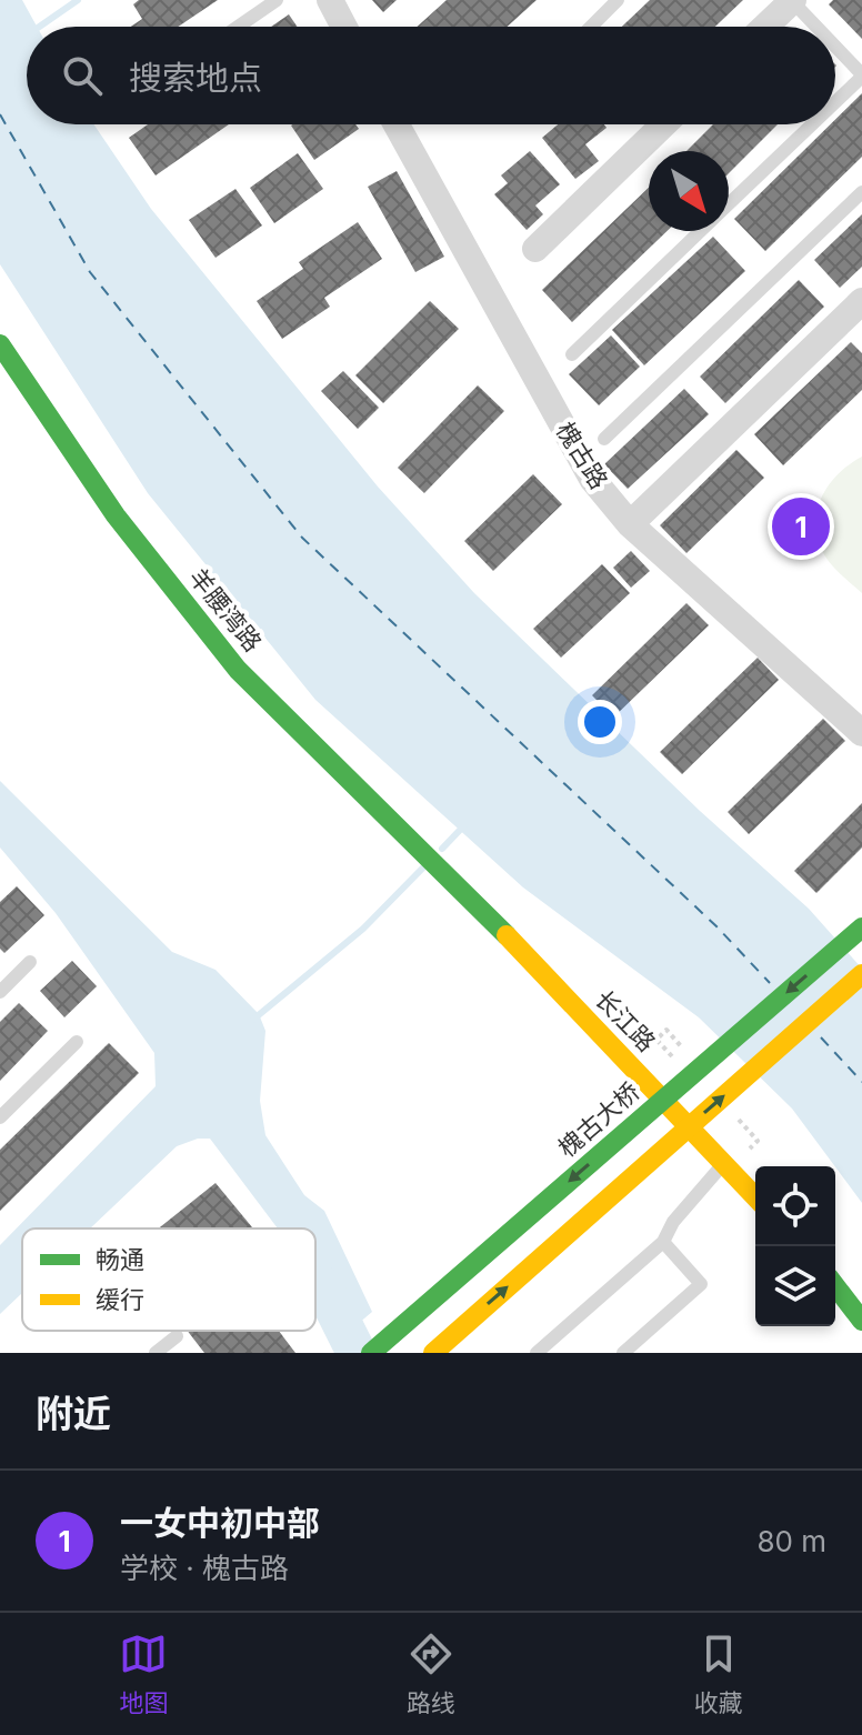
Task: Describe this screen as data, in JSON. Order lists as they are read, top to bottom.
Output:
{
  "streets": {
    "main road": ["羊腰湾路", "长江路", "槐古大桥"],
    "street": ["槐古路"]
  },
  "crossings": [
    ["羊腰湾路", "长江路"]
  ],
  "legend": ["畅通", "缓行"],
  "north": "bottom right",
  "page": {
    "search": "搜索地点",
    "pins": "1",
    "heading": "附近",
    "list": [
      {
        "mark": "1",
        "name": "一女中初中部",
        "note": "学校 · 槐古路",
        "value": "80 m"
      }
    ],
    "nav": ["地图", "路线", "收藏"]
  }
}
